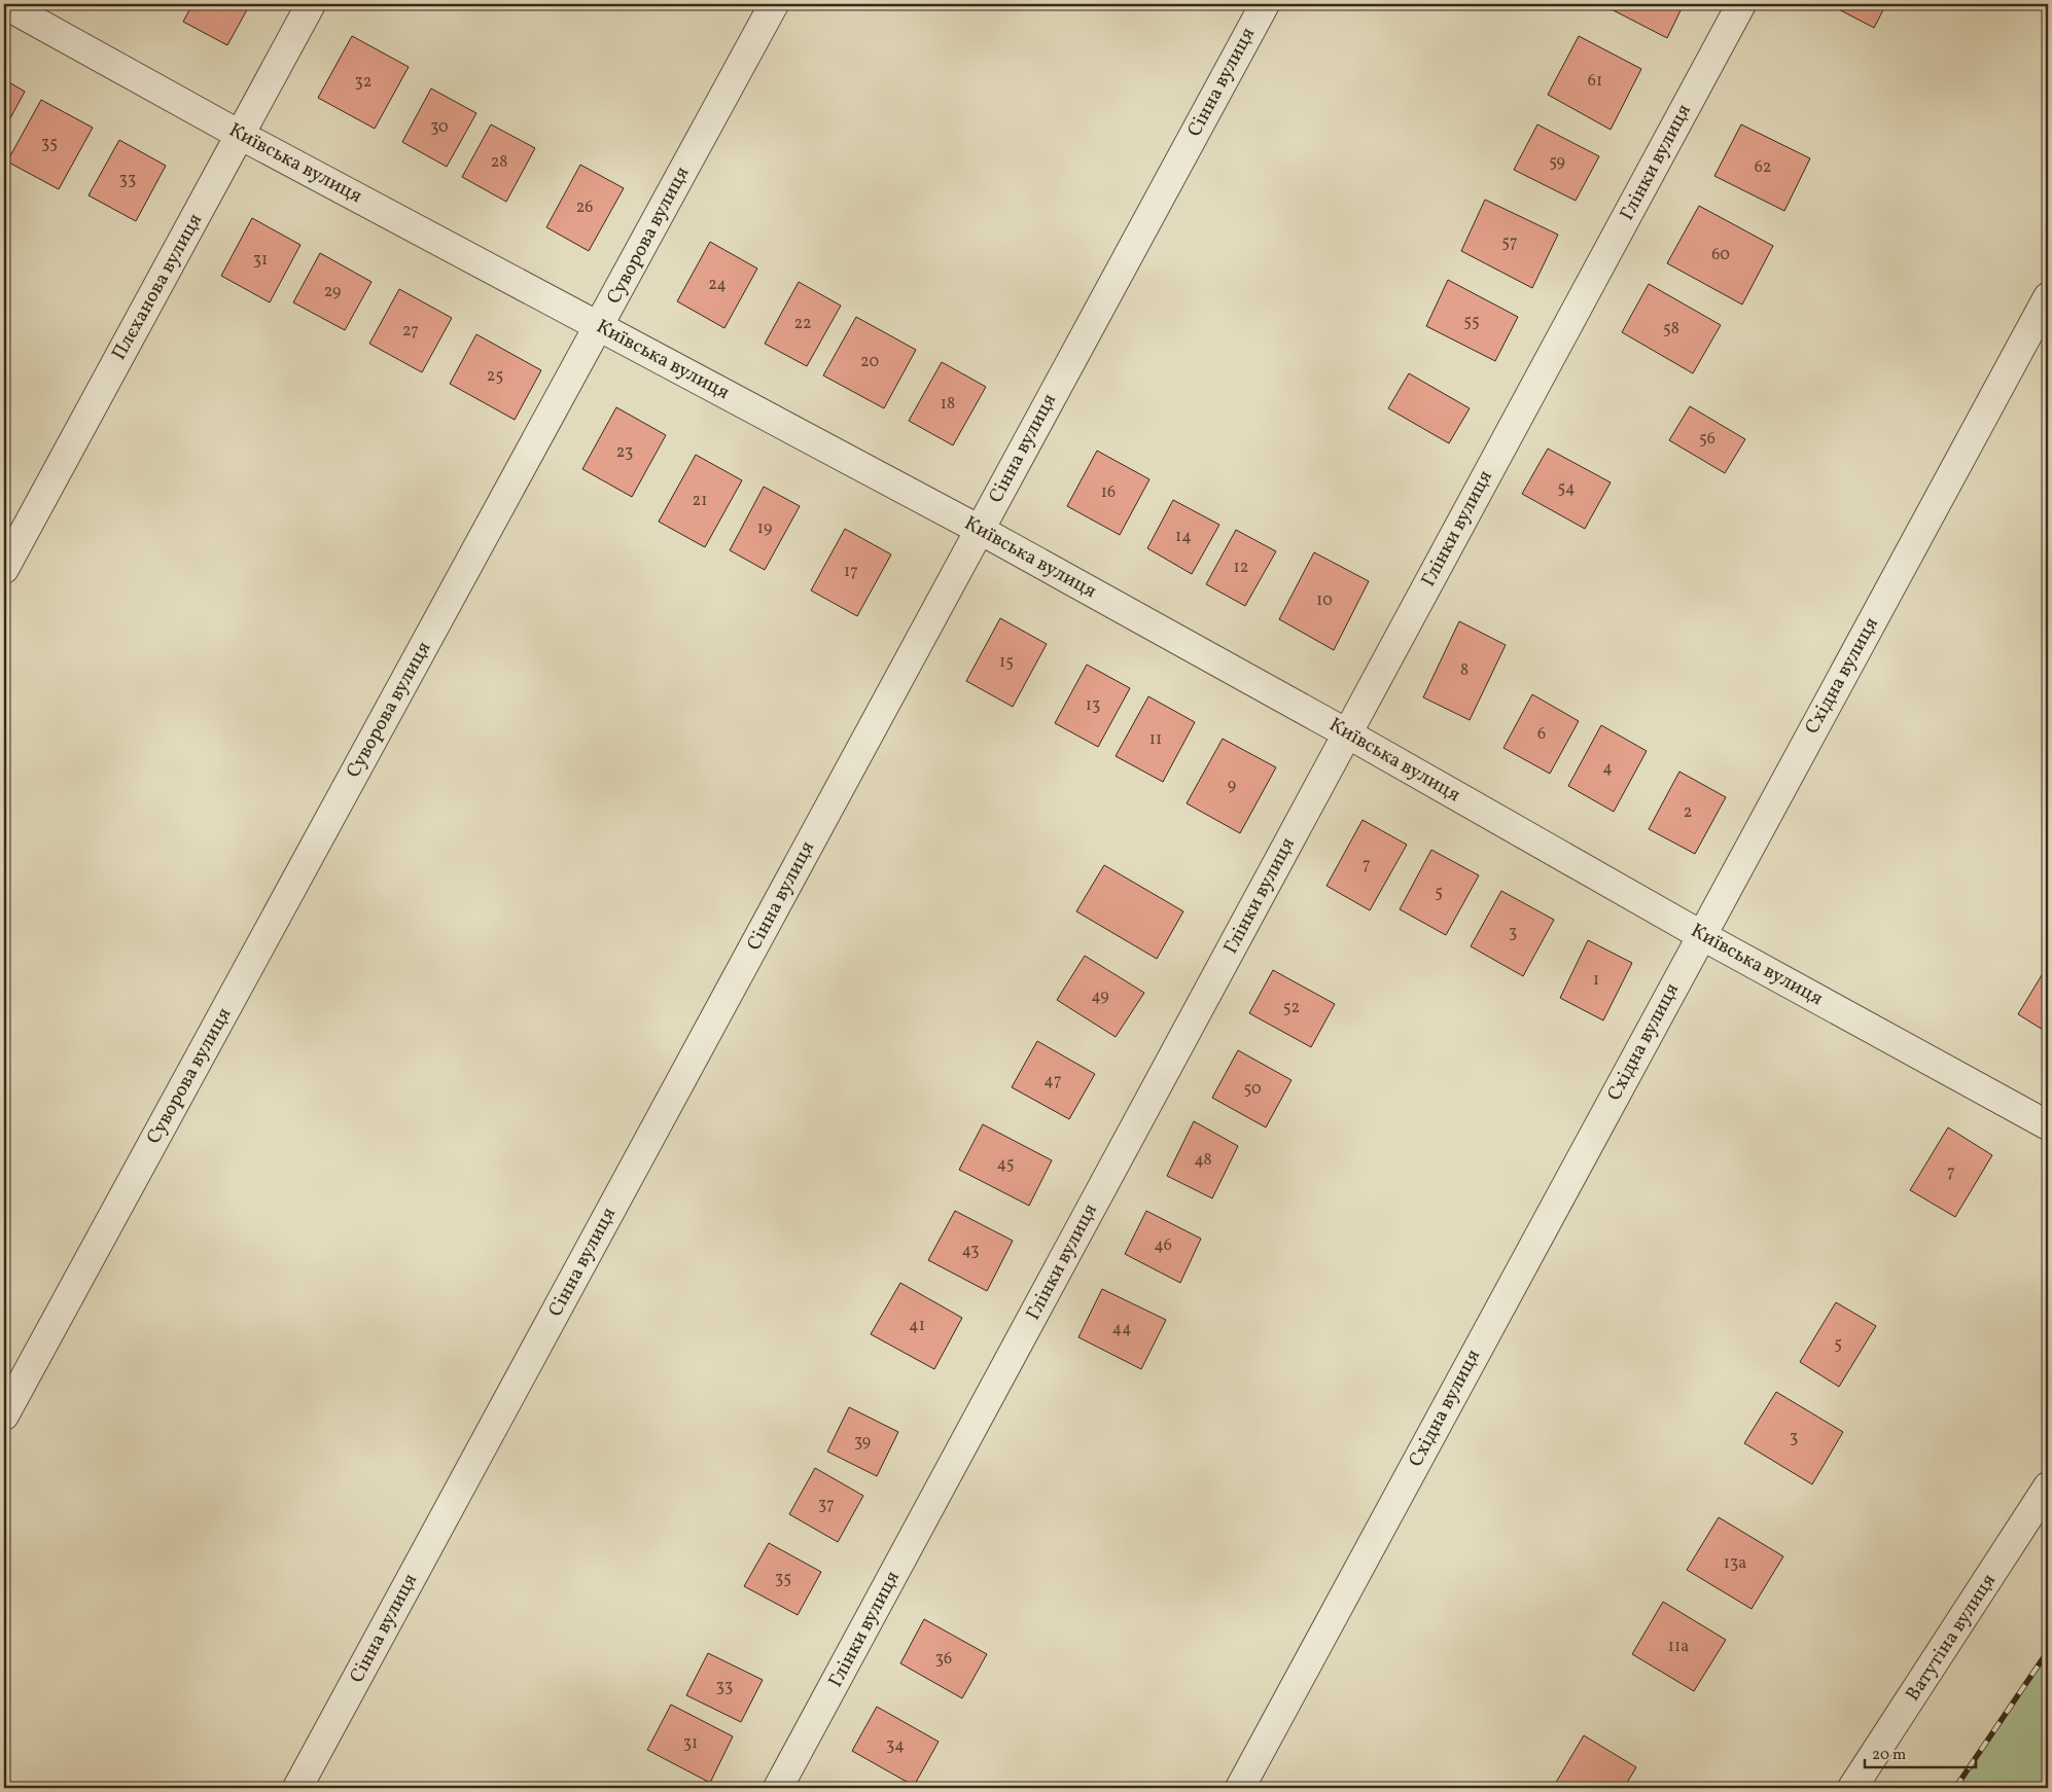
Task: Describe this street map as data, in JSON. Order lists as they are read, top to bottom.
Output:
{
  "streets": {
    "street": [
      "Сінна вулиця",
      "Глінки вулиця",
      "Київська вулиця",
      "Суворова вулиця",
      "Плєханова вулиця",
      "Східна вулиця",
      "Ватутіна вулиця"
    ]
  },
  "crossings": [
    ["Сінна вулиця", "Київська вулиця"],
    ["Глінки вулиця", "Київська вулиця"],
    ["Київська вулиця", "Суворова вулиця"],
    ["Київська вулиця", "Плєханова вулиця"],
    ["Київська вулиця", "Східна вулиця"]
  ],
  "house_numbers": [
    "61",
    "32",
    "30",
    "35",
    "28",
    "59",
    "62",
    "33",
    "26",
    "57",
    "60",
    "31",
    "24",
    "29",
    "55",
    "22",
    "58",
    "27",
    "20",
    "25",
    "18",
    "56",
    "23",
    "54",
    "16",
    "21",
    "19",
    "14",
    "12",
    "17",
    "10",
    "15",
    "8",
    "13",
    "6",
    "11",
    "4",
    "9",
    "2",
    "7",
    "5",
    "3",
    "1",
    "49",
    "52",
    "47",
    "50",
    "48",
    "45",
    "7",
    "46",
    "43",
    "41",
    "44",
    "5",
    "3",
    "39",
    "37",
    "13а",
    "35",
    "11а",
    "36",
    "33",
    "31",
    "34"
  ],
  "scale_bar": "20 m"
}
